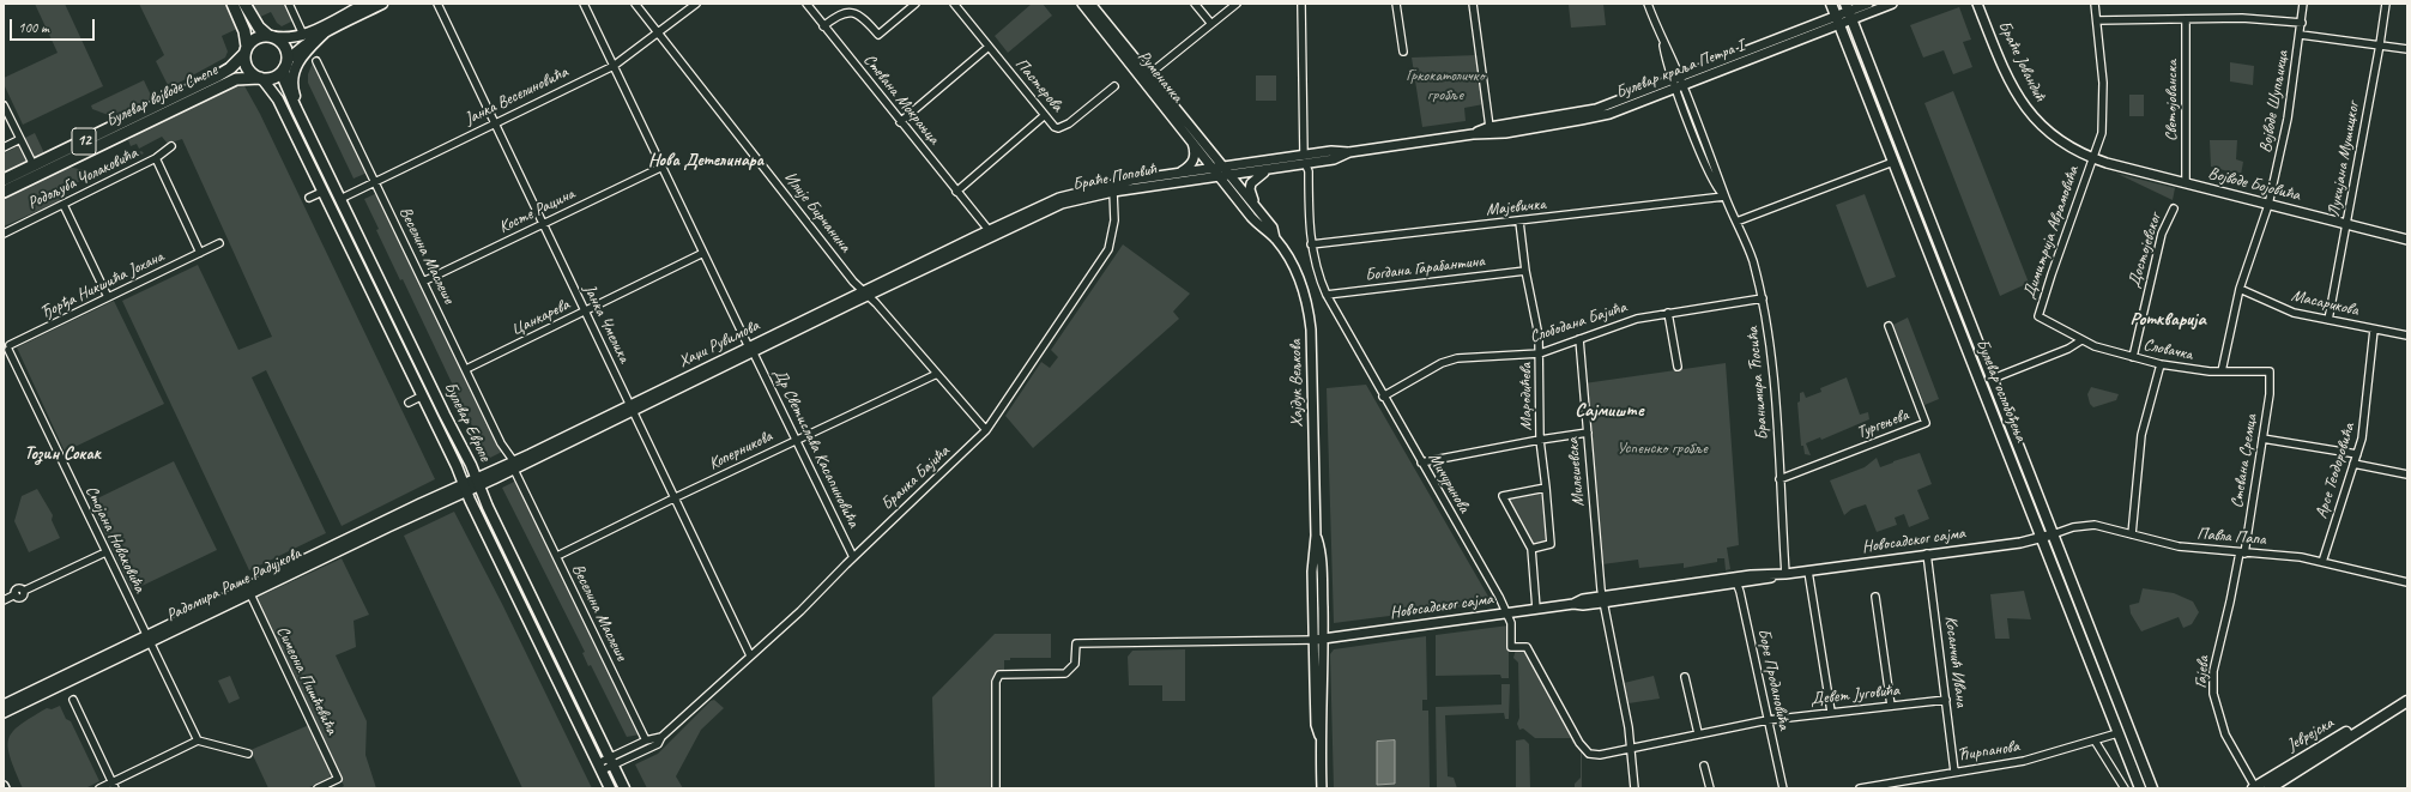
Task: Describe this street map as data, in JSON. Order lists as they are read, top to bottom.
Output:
{
  "streets": {
    "main road": [
      "Булевар војводе Степе",
      "12",
      "Булевар ослобођења",
      "Булевар Европе",
      "Јеврејска"
    ],
    "street": [
      "Браће Јовандић",
      "Булевар краља Петра I",
      "Руменачка",
      "Пастерова",
      "Јанка Веселиновића",
      "Стевана Мокрањца",
      "Светојованска",
      "Војводе Шупљикца",
      "Лукијана Мушицког",
      "Браће Поповић",
      "Родољуба Чолаковића",
      "Војводе Бојовића",
      "Мајевичка",
      "Косте Рацина",
      "Илије Бирчанина",
      "Димитрија Аврамовића",
      "Достојевског",
      "Веселина Маслеше",
      "Богдана Гарабантина",
      "Ђорђа Никшића Јохана",
      "Масарикова",
      "Цанкарева",
      "Слободана Бајића",
      "Јанка Чмелика",
      "Хаџи Рувимова",
      "Словачка",
      "Хајдук Вељкова",
      "Бранимира Ћосића",
      "Мародићева",
      "Тургењева",
      "Др Светислава Касапиновића",
      "Коперникова",
      "Стевана Сремца",
      "Арсе Теодоровића",
      "Милешевска",
      "Бранка Бајића",
      "Мичуринова",
      "Павла Папа",
      "Стојана Новаковића",
      "Новосадског сајма",
      "Радомира Раше Радујкова",
      "Косанчић Ивана",
      "Гајева",
      "Боре Продановића",
      "Симеона Пишћевића",
      "Девет Југовића",
      "Ћирпанова"
    ]
  },
  "crossings": [
    ["Браће Јовандић", "Војводе Бојовића"],
    ["Браће Јовандић", "Димитрија Аврамовића"],
    ["Булевар краља Петра I", "Руменачка"],
    ["Булевар краља Петра I", "Браће Поповић"],
    ["Булевар краља Петра I", "Хајдук Вељкова"],
    ["Булевар краља Петра I", "Бранимира Ћосића"],
    ["Булевар краља Петра I", "Булевар ослобођења"],
    ["Булевар краља Петра I", "Мичуринова"],
    ["Руменачка", "Браће Поповић"],
    ["Руменачка", "Хајдук Вељкова"],
    ["Булевар војводе Степе", "12"],
    ["Булевар војводе Степе", "Булевар Европе"],
    ["Јанка Веселиновића", "Илије Бирчанина"],
    ["Јанка Веселиновића", "Веселина Маслеше"],
    ["Јанка Веселиновића", "Јанка Чмелика"],
    ["Јанка Веселиновића", "Булевар Европе"],
    ["Јанка Веселиновића", "Др Светислава Касапиновића"],
    ["Стевана Мокрањца", "Браће Поповић"],
    ["Стевана Мокрањца", "Хаџи Рувимова"],
    ["Светојованска", "Војводе Бојовића"],
    ["Војводе Шупљикца", "Војводе Бојовића"],
    ["Војводе Шупљикца", "Масарикова"],
    ["Војводе Шупљикца", "Словачка"],
    ["12", "Булевар Европе"],
    ["Лукијана Мушицког", "Војводе Бојовића"],
    ["Лукијана Мушицког", "Масарикова"],
    ["Браће Поповић", "Хаџи Рувимова"],
    ["Браће Поповић", "Хајдук Вељкова"],
    ["Браће Поповић", "Бранка Бајића"],
    ["Војводе Бојовића", "Димитрија Аврамовића"],
    ["Мајевичка", "Бранимира Ћосића"],
    ["Мајевичка", "Мародићева"],
    ["Мајевичка", "Мичуринова"],
    ["Косте Рацина", "Веселина Маслеше"],
    ["Косте Рацина", "Јанка Чмелика"],
    ["Косте Рацина", "Др Светислава Касапиновића"],
    ["Илије Бирчанина", "Хаџи Рувимова"],
    ["Илије Бирчанина", "Коперникова"],
    ["Илије Бирчанина", "Бранка Бајића"],
    ["Димитрија Аврамовића", "Словачка"],
    ["Достојевског", "Словачка"],
    ["Веселина Маслеше", "Цанкарева"],
    ["Веселина Маслеше", "Хаџи Рувимова"],
    ["Веселина Маслеше", "Коперникова"],
    ["Веселина Маслеше", "Бранка Бајића"],
    ["Богдана Гарабантина", "Мародићева"],
    ["Богдана Гарабантина", "Мичуринова"],
    ["Ђорђа Никшића Јохана", "Стојана Новаковића"],
    ["Масарикова", "Арсе Теодоровића"],
    ["Цанкарева", "Јанка Чмелика"],
    ["Цанкарева", "Др Светислава Касапиновића"],
    ["Слободана Бајића", "Бранимира Ћосића"],
    ["Слободана Бајића", "Мародићева"],
    ["Слободана Бајића", "Милешевска"],
    ["Слободана Бајића", "Мичуринова"],
    ["Јанка Чмелика", "Хаџи Рувимова"],
    ["Јанка Чмелика", "Коперникова"],
    ["Јанка Чмелика", "Бранка Бајића"],
    ["Хаџи Рувимова", "Булевар Европе"],
    ["Хаџи Рувимова", "Др Светислава Касапиновића"],
    ["Хаџи Рувимова", "Радомира Раше Радујкова"],
    ["Словачка", "Булевар ослобођења"],
    ["Словачка", "Стевана Сремца"],
    ["Хајдук Вељкова", "Новосадског сајма"],
    ["Бранимира Ћосића", "Тургењева"],
    ["Бранимира Ћосића", "Новосадског сајма"],
    ["Булевар ослобођења", "Павла Папа"],
    ["Булевар ослобођења", "Новосадског сајма"],
    ["Булевар ослобођења", "Ћирпанова"],
    ["Булевар Европе", "Бранка Бајића"],
    ["Булевар Европе", "Радомира Раше Радујкова"],
    ["Др Светислава Касапиновића", "Коперникова"],
    ["Др Светислава Касапиновића", "Бранка Бајића"],
    ["Стевана Сремца", "Павла Папа"],
    ["Стевана Сремца", "Гајева"],
    ["Арсе Теодоровића", "Павла Папа"],
    ["Милешевска", "Мичуринова"],
    ["Милешевска", "Новосадског сајма"],
    ["Мичуринова", "Новосадског сајма"],
    ["Мичуринова", "Девет Југовића"],
    ["Павла Папа", "Новосадског сајма"],
    ["Павла Папа", "Гајева"],
    ["Стојана Новаковића", "Радомира Раше Радујкова"],
    ["Новосадског сајма", "Косанчић Ивана"],
    ["Новосадског сајма", "Боре Продановића"],
    ["Радомира Раше Радујкова", "Симеона Пишћевића"],
    ["Косанчић Ивана", "Девет Југовића"],
    ["Косанчић Ивана", "Ћирпанова"],
    ["Гајева", "Јеврејска"],
    ["Боре Продановића", "Девет Југовића"]
  ],
  "districts": [
    "Нова Детелинара",
    "Роткварија",
    "Сајмиште",
    "Тозин Сокак"
  ],
  "parks": ["Гркокатоличко гробље", "Успенско гробље"],
  "scale_bar": "100 m"
}
